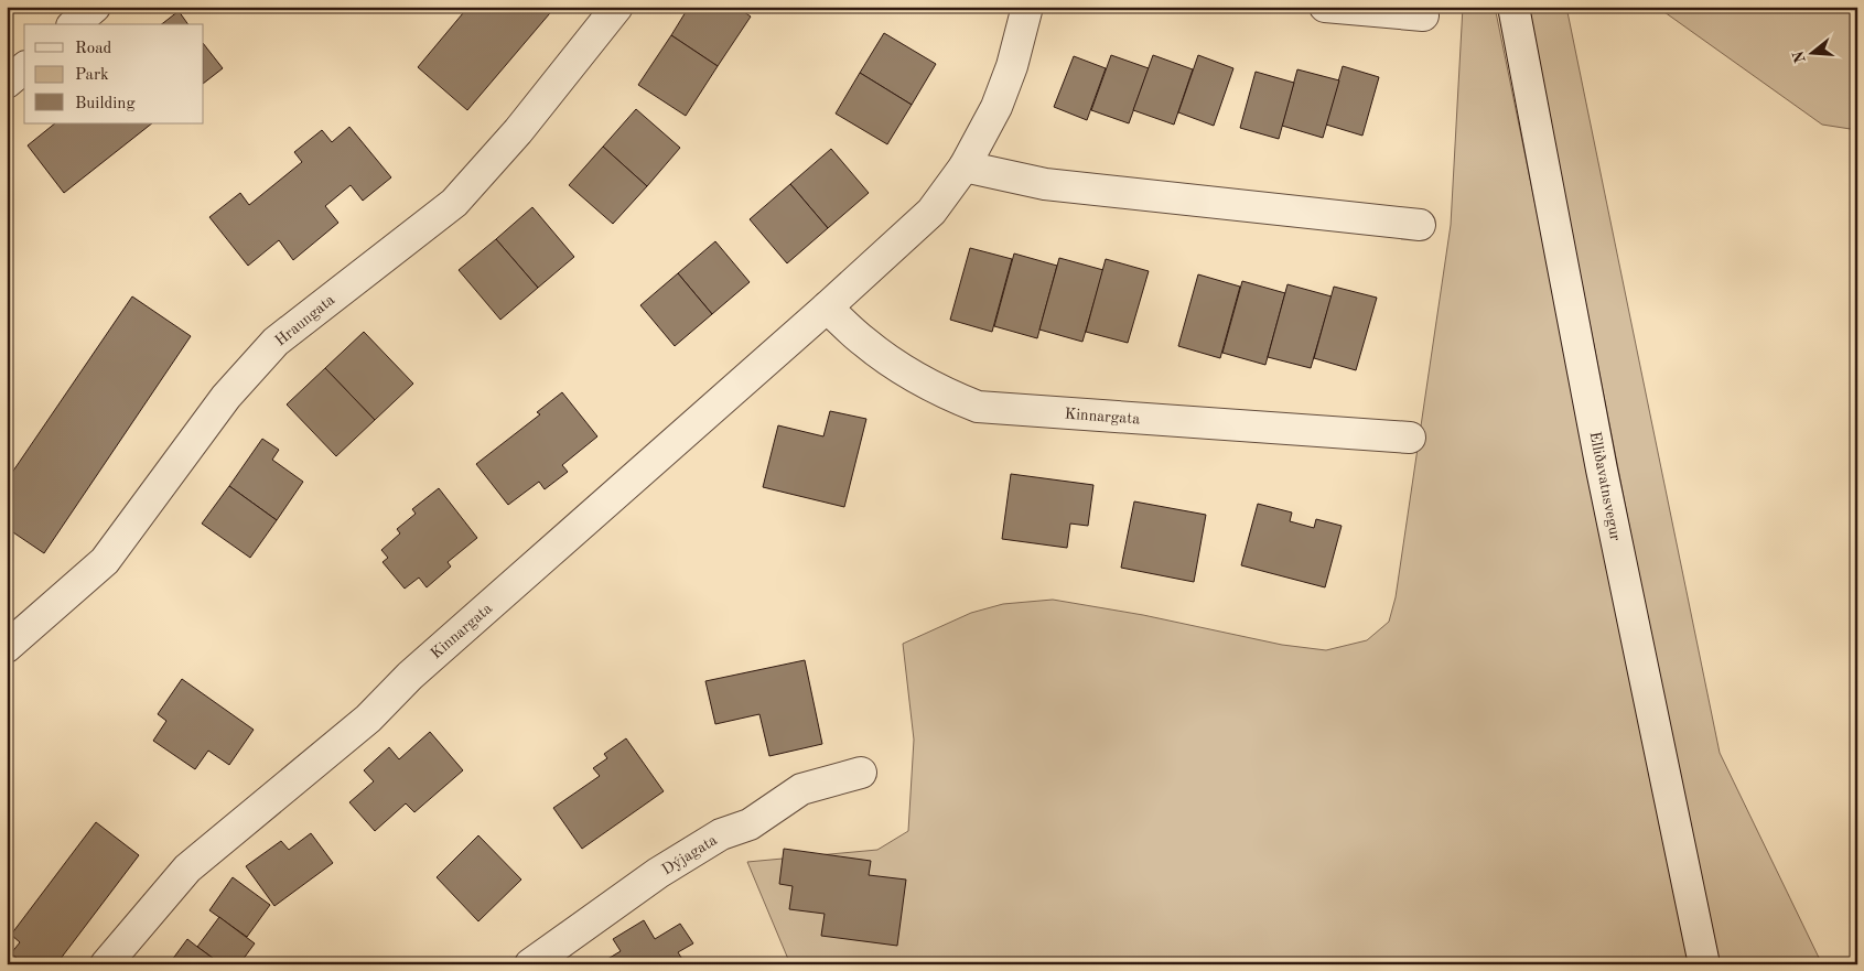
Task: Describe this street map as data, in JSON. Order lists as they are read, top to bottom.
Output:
{
  "streets": {
    "street": [
      "Hraungata",
      "Kinnargata",
      "Elliðavatnsvegur",
      "Dýjagata"
    ]
  },
  "legend": ["Road", "Park", "Building"],
  "north": "left"
}
